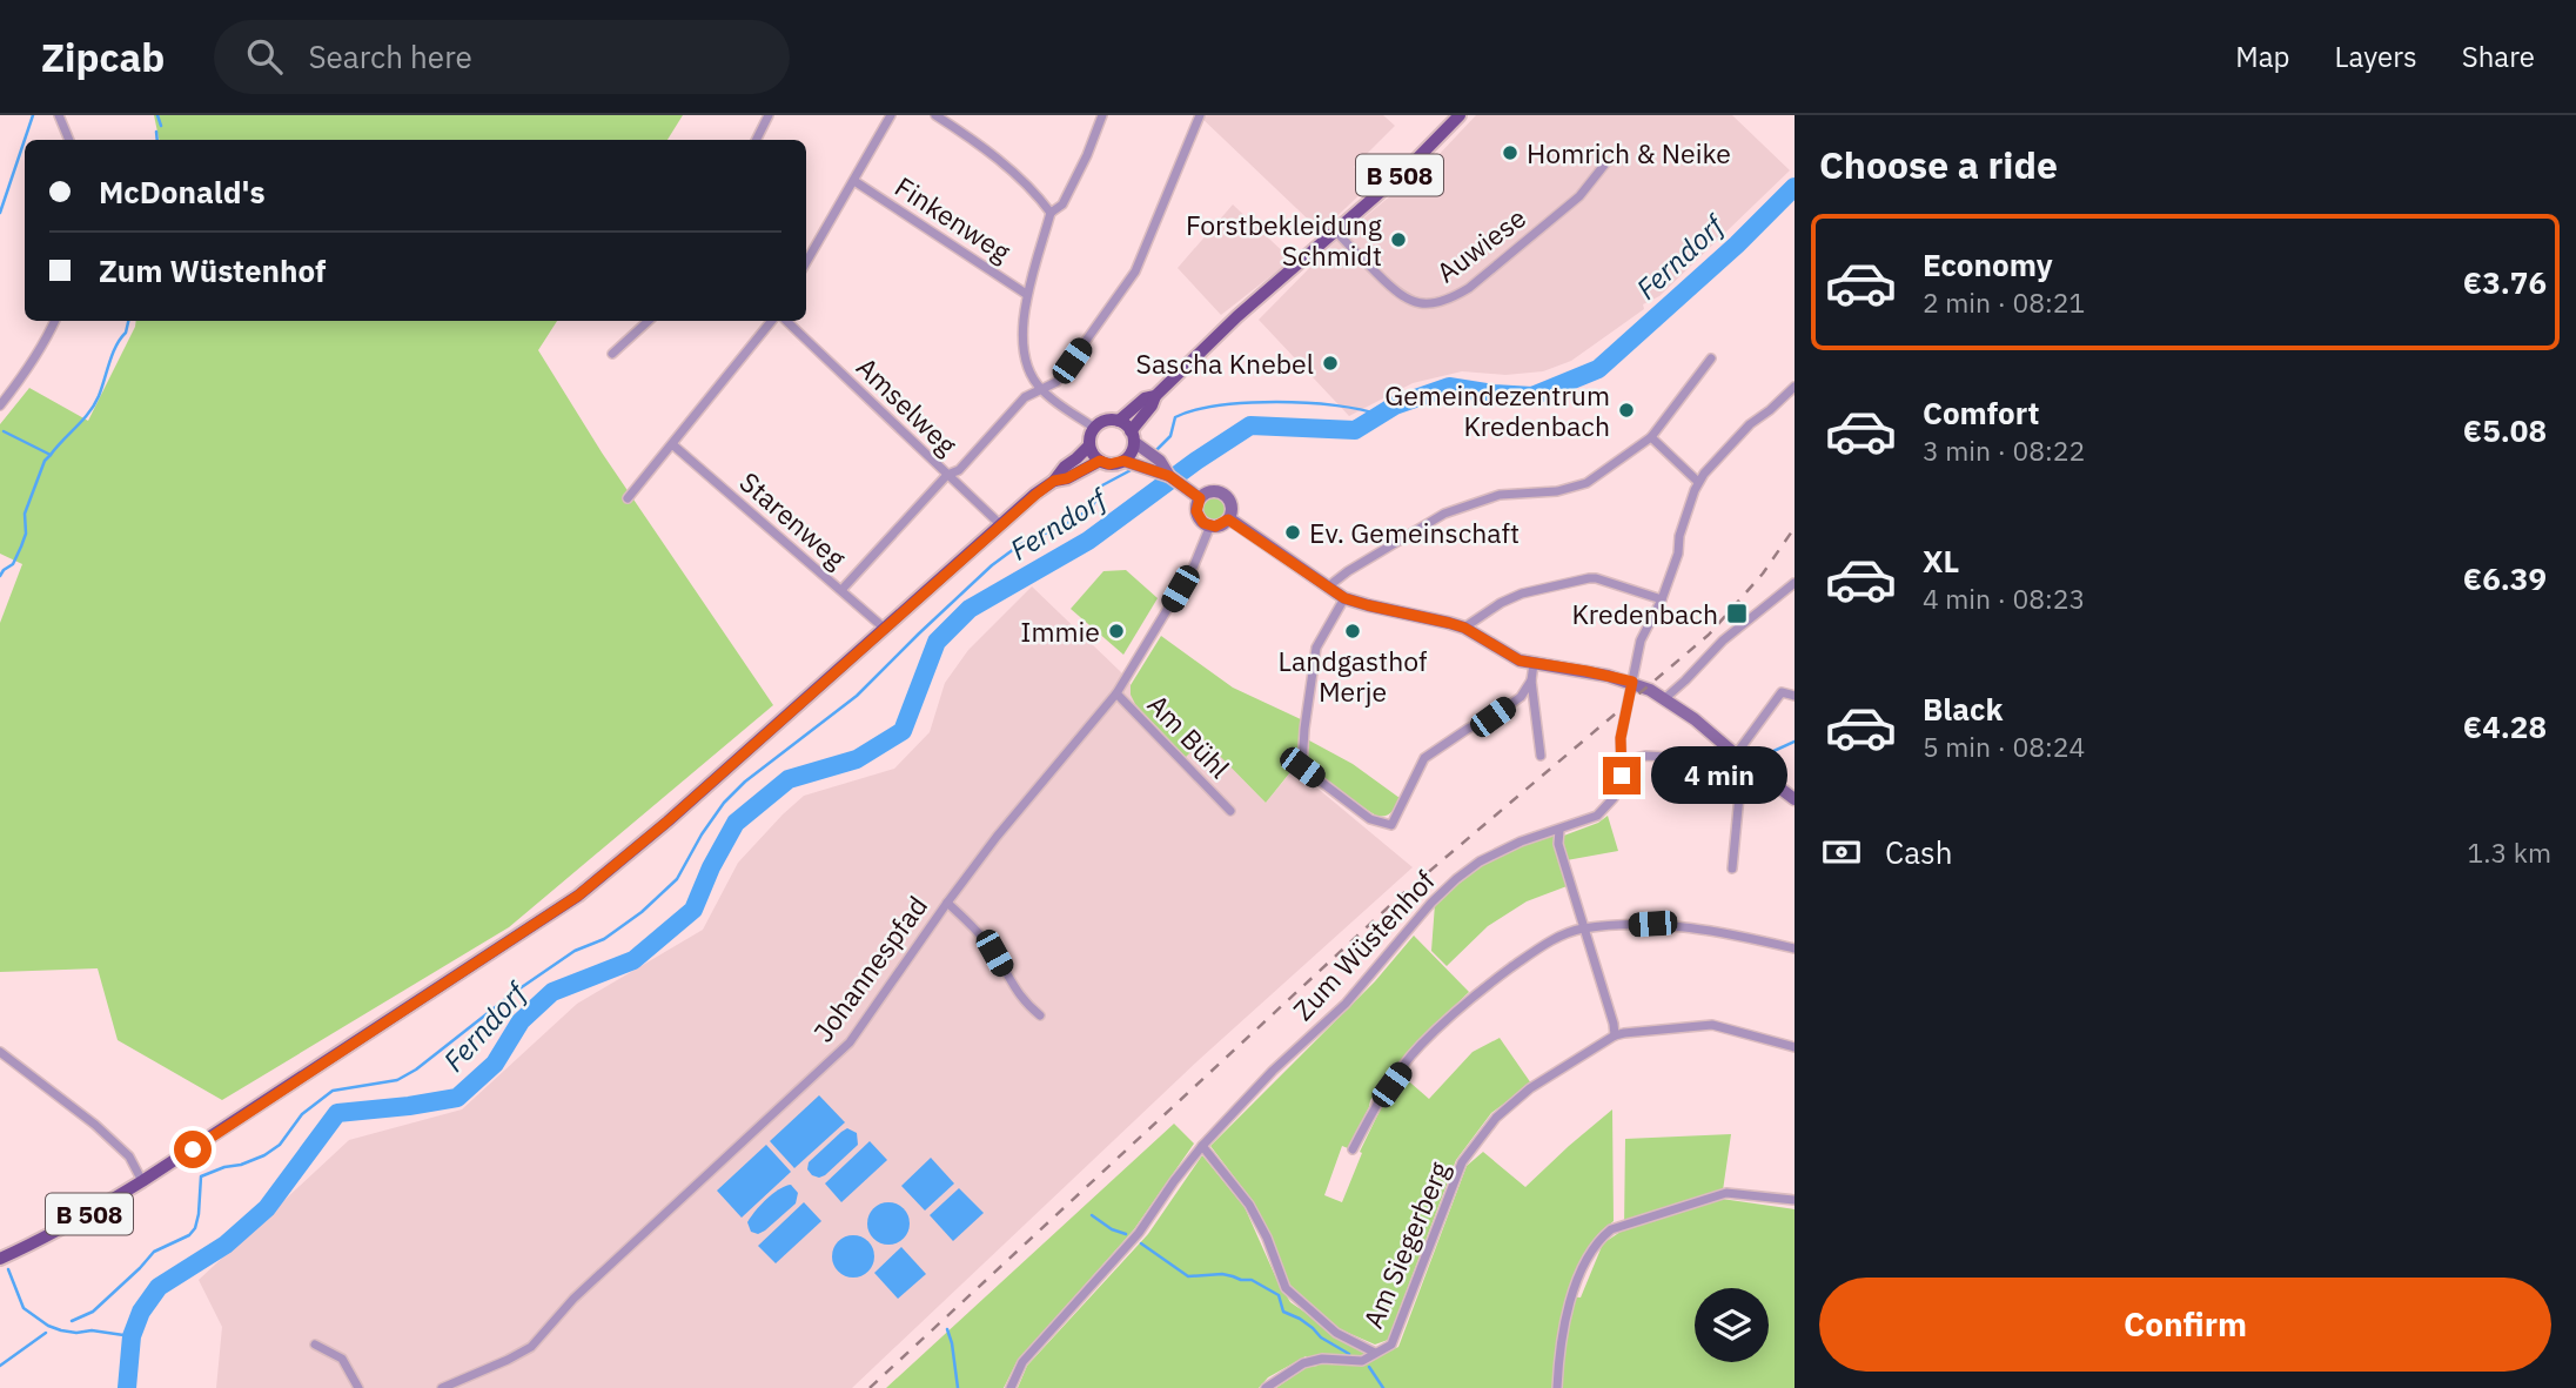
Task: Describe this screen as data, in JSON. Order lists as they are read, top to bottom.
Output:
{
  "streets": {
    "main road": ["B 508"],
    "street": [
      "Finkenweg",
      "Auwiese",
      "Amselweg",
      "Starenweg",
      "Am Bühl",
      "Zum Wüstenhof",
      "Johannespfad",
      "Am Siegerberg"
    ]
  },
  "crossings": [
    ["B 508", "Auwiese"],
    ["B 508", "Amselweg"],
    ["B 508", "Starenweg"],
    ["Am Bühl", "Johannespfad"]
  ],
  "water": ["Ferndorf"],
  "places": {
    "other": [
      "Homrich & Neike",
      "Forstbekleidung Schmidt",
      "Sascha Knebel",
      "Gemeindezentrum Kredenbach",
      "Ev. Gemeinschaft",
      "Immie",
      "Landgasthof Merje"
    ],
    "transit": ["Kredenbach"]
  },
  "page": {
    "header": "Zipcab",
    "search": "Search here",
    "nav": ["Map", "Layers", "Share"],
    "heading": "Choose a ride",
    "banner": ["McDonald's", "Zum Wüstenhof"],
    "list": [
      {
        "name": "Economy",
        "note": "2 min · 08:21",
        "value": "€3.76"
      },
      {
        "name": "Comfort",
        "note": "3 min · 08:22",
        "value": "€5.08"
      },
      {
        "name": "XL",
        "note": "4 min · 08:23",
        "value": "€6.39"
      },
      {
        "name": "Black",
        "note": "5 min · 08:24",
        "value": "€4.28"
      }
    ],
    "bubble": "4 min",
    "pay": ["Cash", "1.3 km"],
    "buttons": "Confirm"
  }
}
